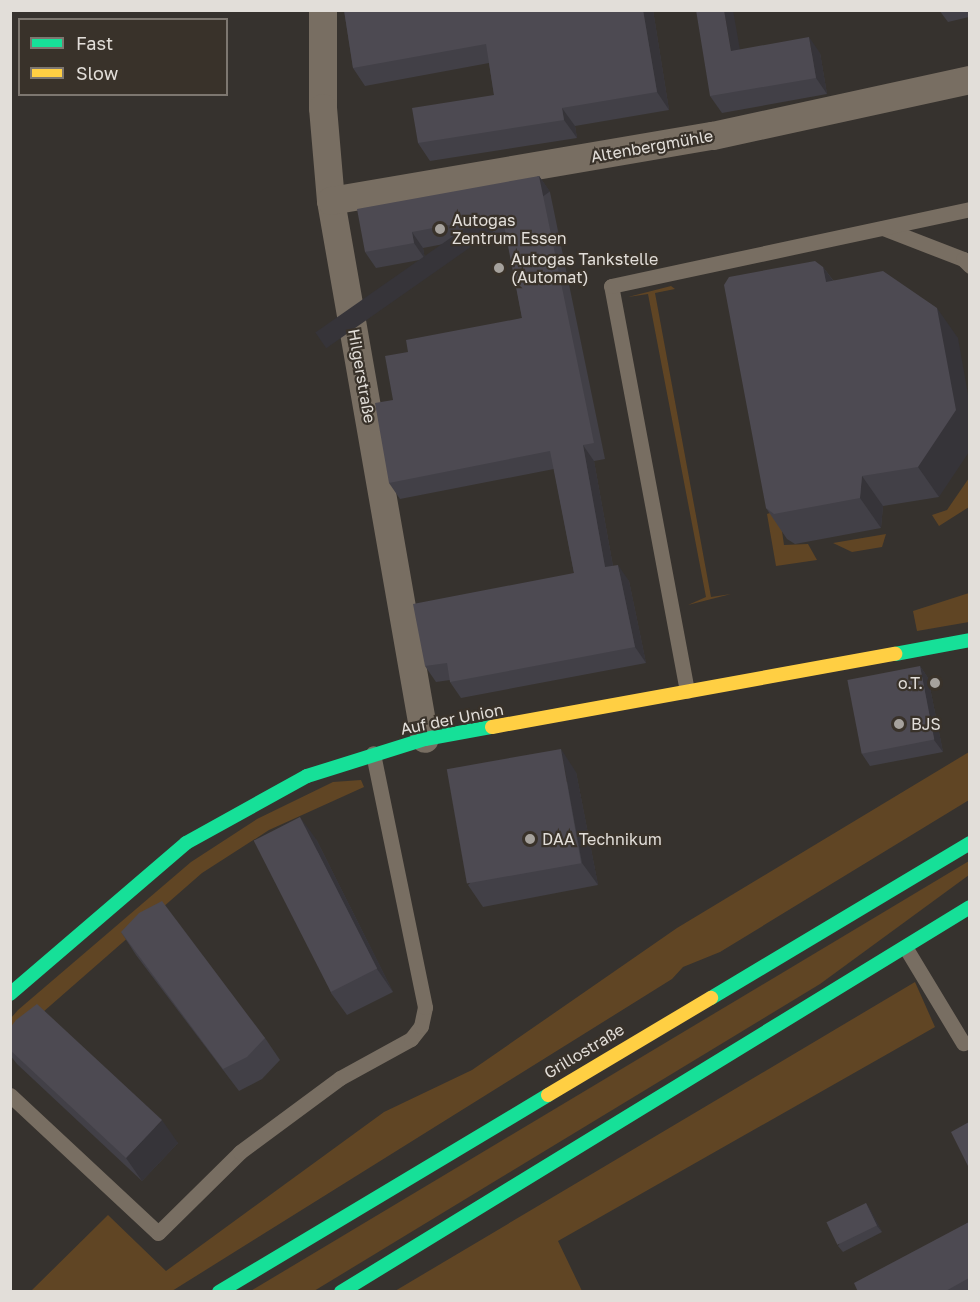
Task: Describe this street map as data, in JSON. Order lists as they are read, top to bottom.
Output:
{
  "streets": {
    "main road": ["Auf der Union", "Grillostraße"],
    "street": ["Altenbergmühle", "Hilgerstraße"]
  },
  "crossings": [
    ["Altenbergmühle", "Hilgerstraße"],
    ["Hilgerstraße", "Auf der Union"]
  ],
  "places": [
    "Autogas Zentrum Essen",
    "Autogas Tankstelle (Automat)",
    "o.T.",
    "BJS",
    "DAA Technikum"
  ],
  "legend": ["Fast", "Slow"]
}
